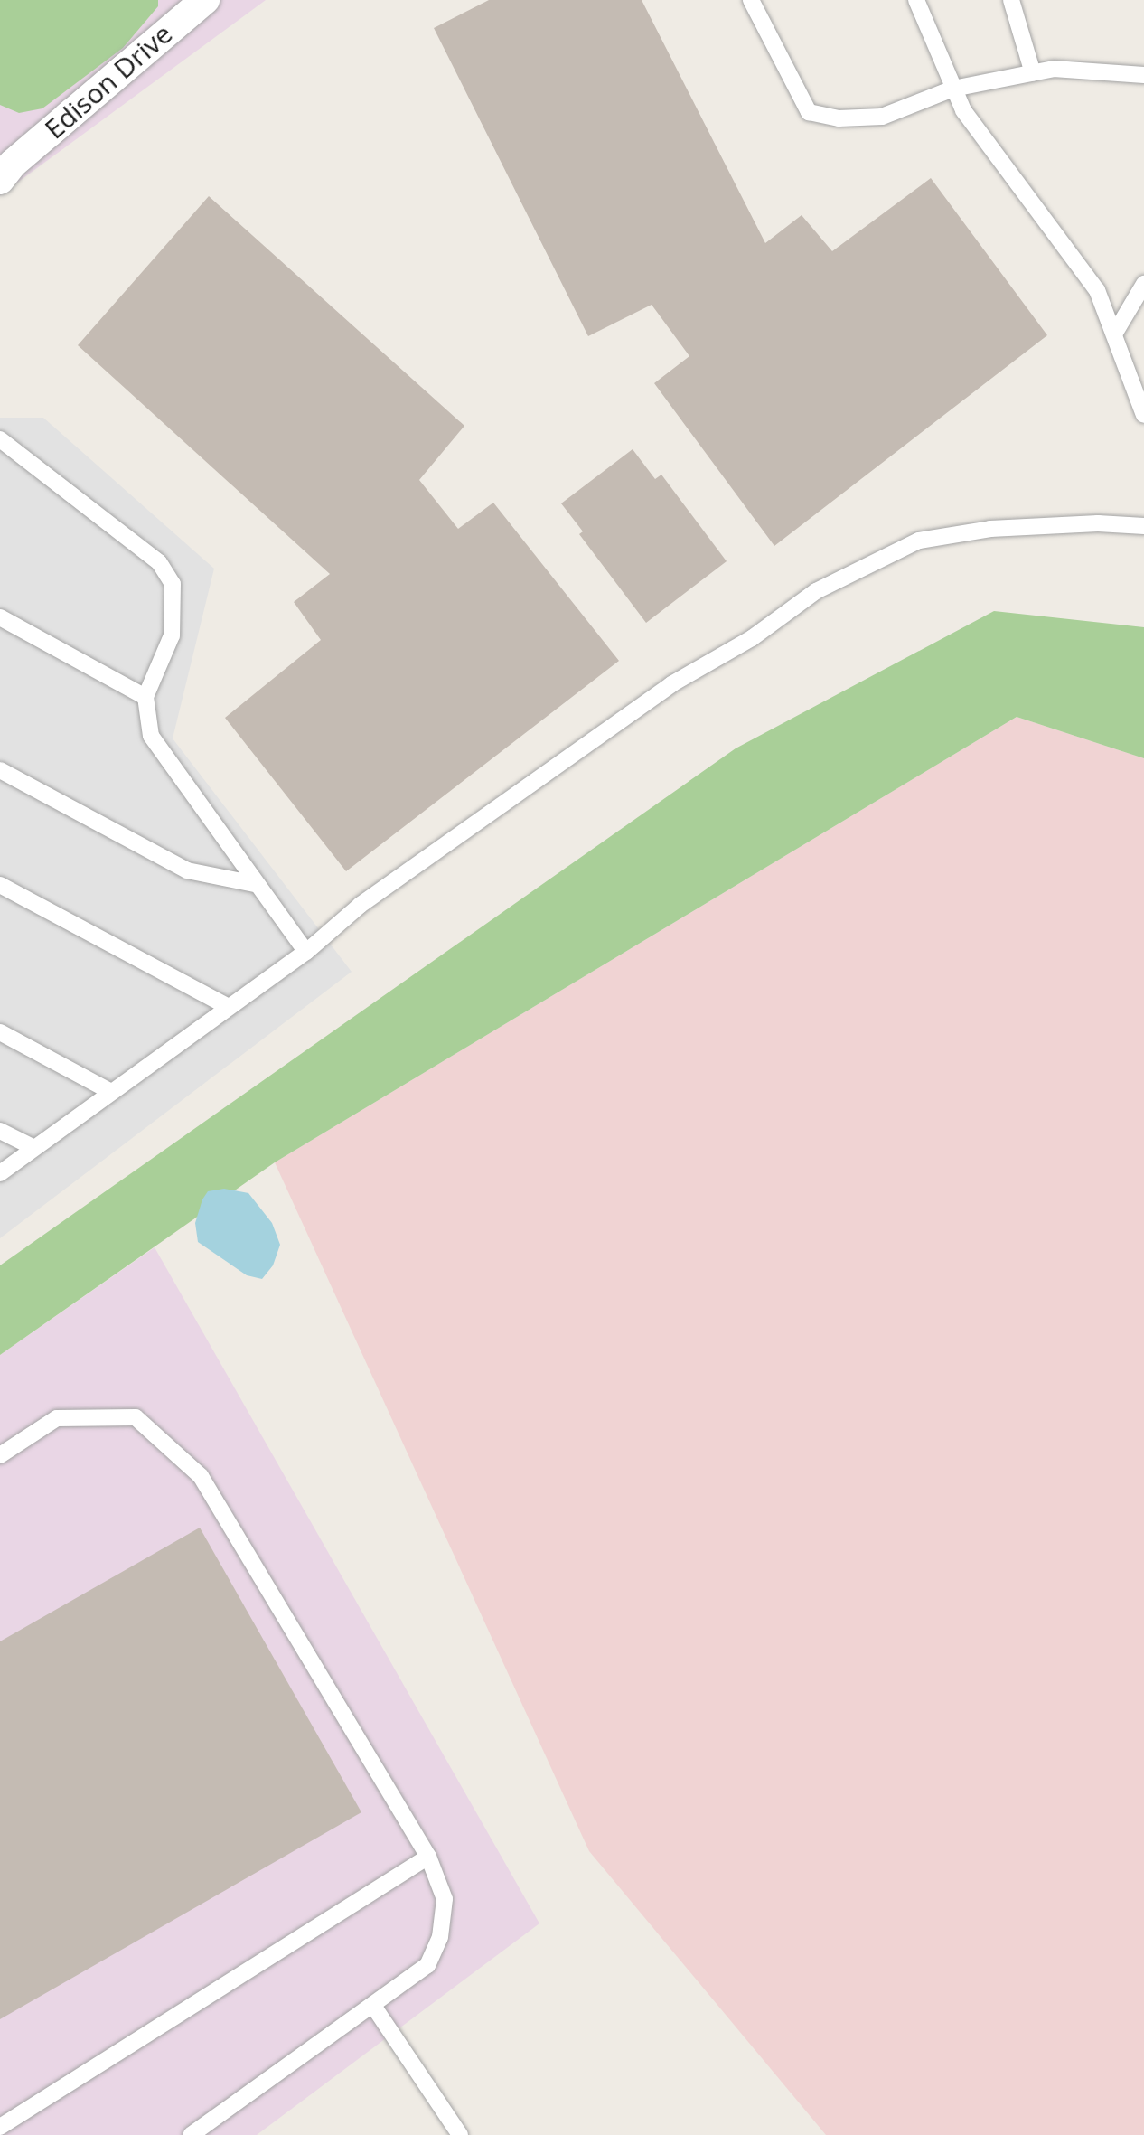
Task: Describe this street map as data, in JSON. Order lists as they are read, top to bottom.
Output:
{
  "streets": {
    "street": ["Edison Drive"]
  }
}
